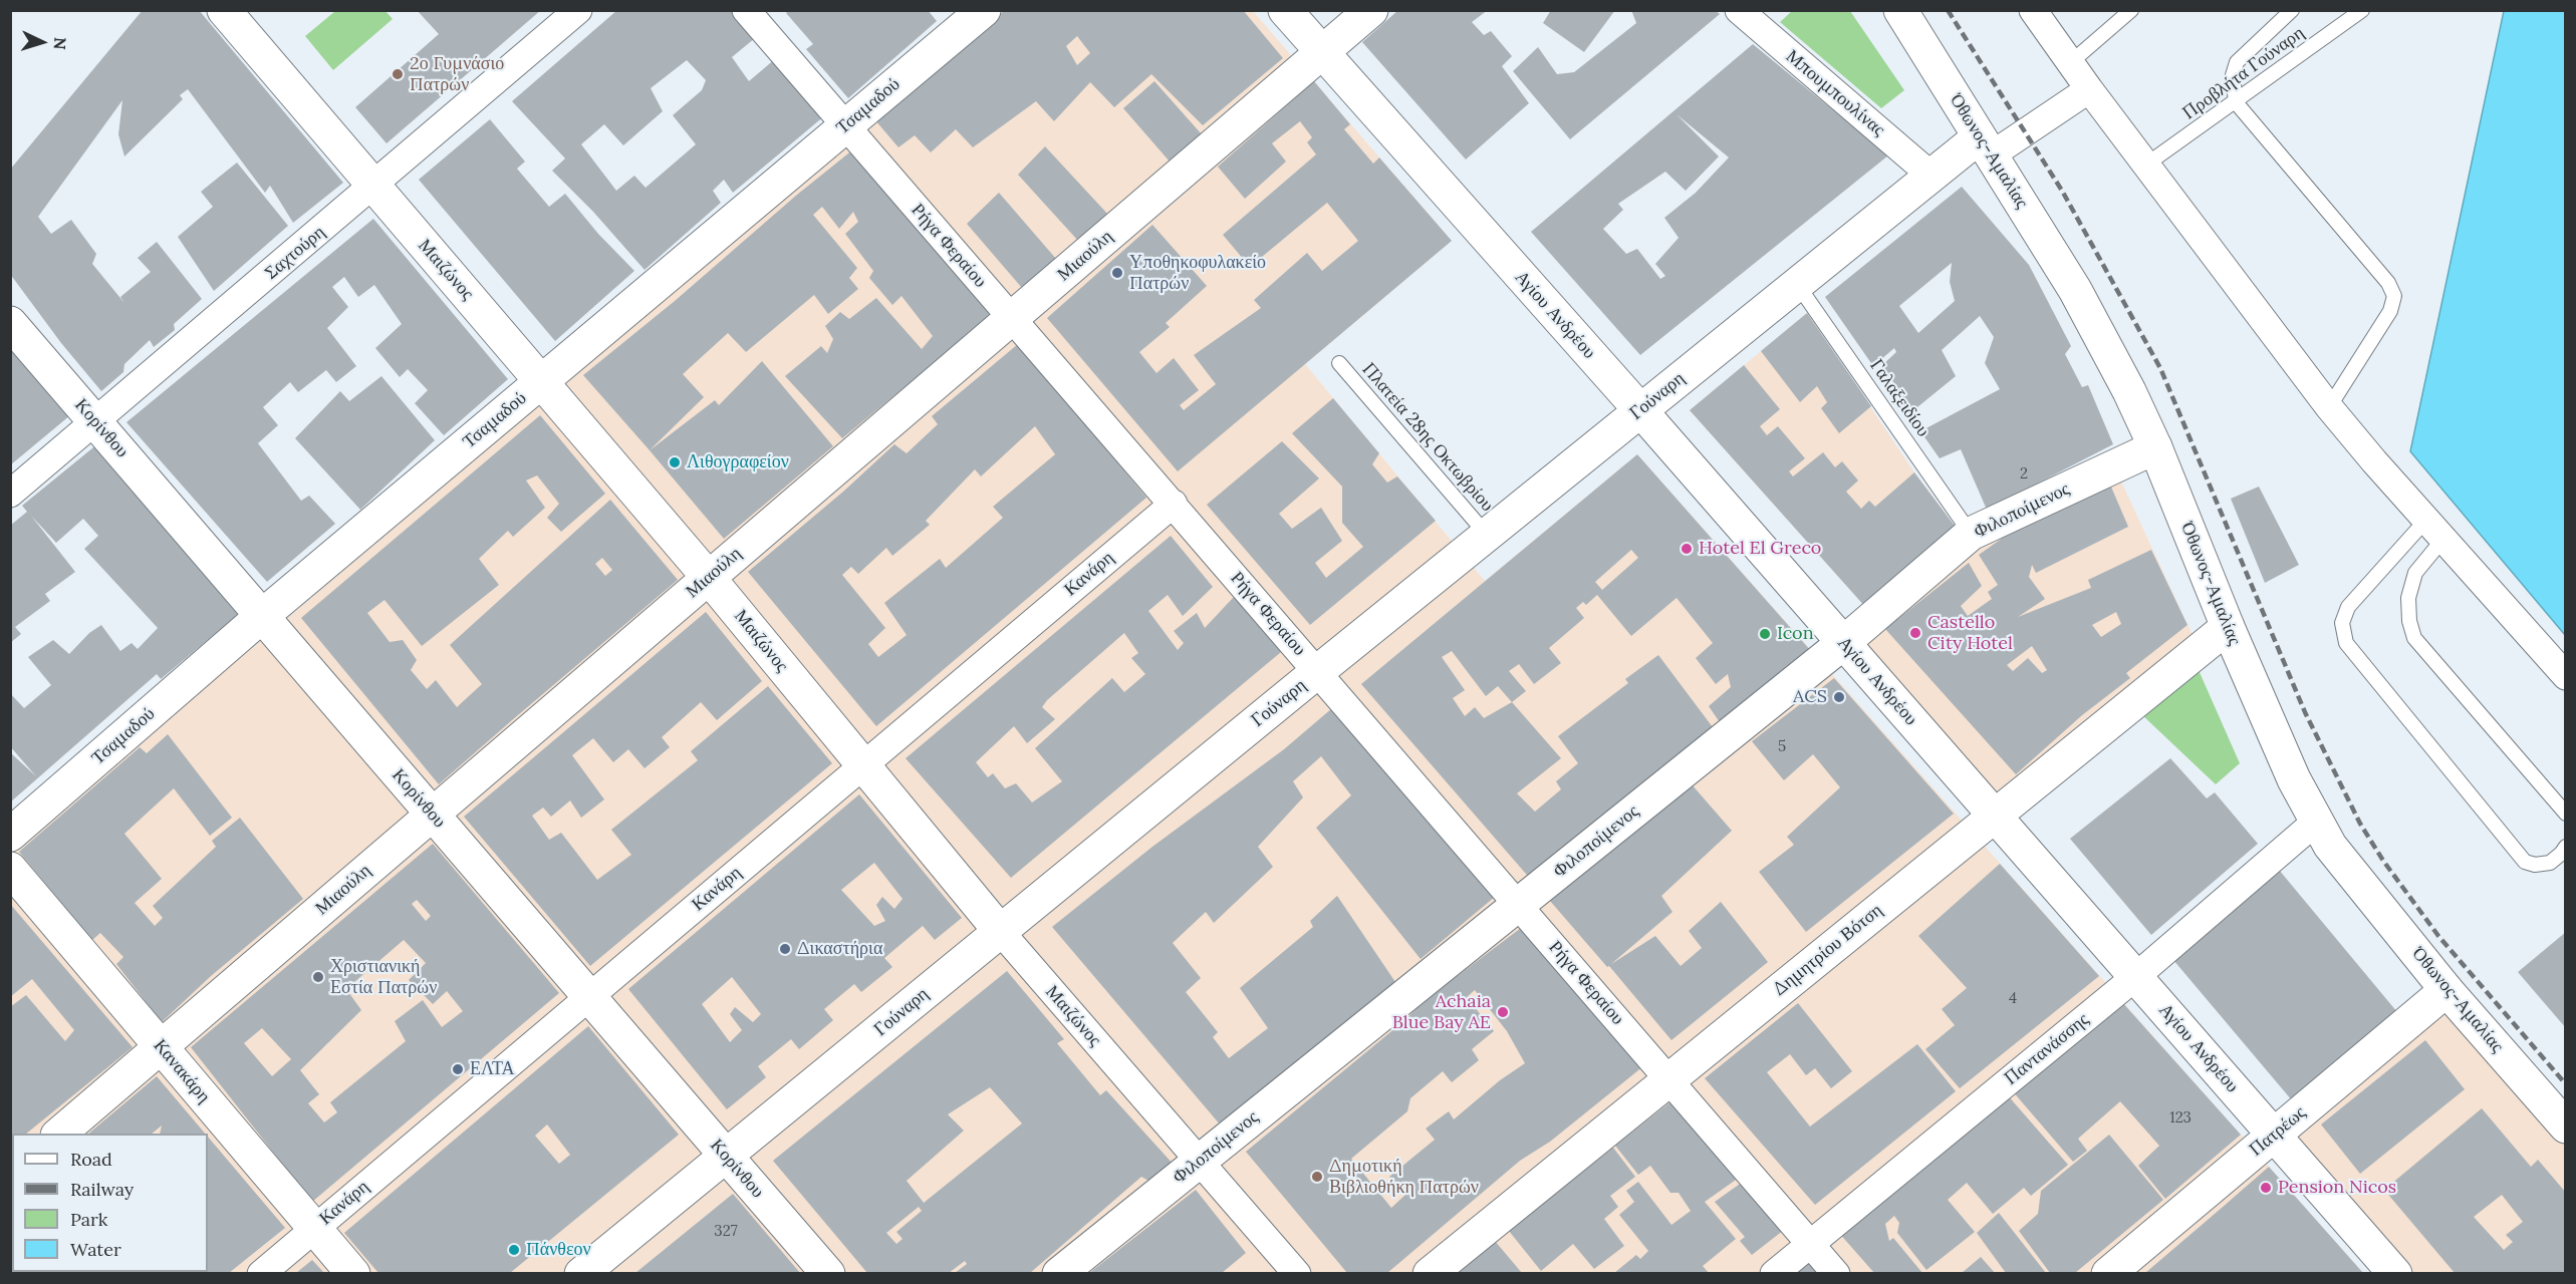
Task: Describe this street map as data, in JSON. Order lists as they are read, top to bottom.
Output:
{
  "streets": {
    "main road": [
      "Τσαμαδού",
      "Όθωνος-Αμαλίας",
      "Μιαούλη",
      "Μαιζώνος",
      "Αγίου Ανδρέου",
      "Γούναρη",
      "Κορίνθου",
      "Φιλοποίμενος",
      "Δημητρίου Βότση",
      "Κανακάρη",
      "Πατρέως"
    ],
    "street": [
      "Μπουμπουλίνας",
      "Ρήγα Φεραίου",
      "Σαχτούρη",
      "Κανάρη",
      "Παντανάσσης"
    ],
    "lane": ["Προβλήτα Γούναρη", "Γαλαξειδίου", "Πλατεία 28ης Οκτωβρίου"]
  },
  "crossings": [
    ["Μπουμπουλίνας", "Γούναρη"],
    ["Τσαμαδού", "Ρήγα Φεραίου"],
    ["Τσαμαδού", "Μαιζώνος"],
    ["Τσαμαδού", "Κορίνθου"],
    ["Όθωνος-Αμαλίας", "Γούναρη"],
    ["Όθωνος-Αμαλίας", "Φιλοποίμενος"],
    ["Όθωνος-Αμαλίας", "Δημητρίου Βότση"],
    ["Όθωνος-Αμαλίας", "Παντανάσσης"],
    ["Όθωνος-Αμαλίας", "Πατρέως"],
    ["Ρήγα Φεραίου", "Μιαούλη"],
    ["Ρήγα Φεραίου", "Γούναρη"],
    ["Ρήγα Φεραίου", "Φιλοποίμενος"],
    ["Ρήγα Φεραίου", "Κανάρη"],
    ["Ρήγα Φεραίου", "Δημητρίου Βότση"],
    ["Ρήγα Φεραίου", "Παντανάσσης"],
    ["Σαχτούρη", "Μαιζώνος"],
    ["Σαχτούρη", "Κορίνθου"],
    ["Μιαούλη", "Μαιζώνος"],
    ["Μιαούλη", "Αγίου Ανδρέου"],
    ["Μιαούλη", "Κορίνθου"],
    ["Μιαούλη", "Κανακάρη"],
    ["Μαιζώνος", "Γούναρη"],
    ["Μαιζώνος", "Φιλοποίμενος"],
    ["Μαιζώνος", "Κανάρη"],
    ["Αγίου Ανδρέου", "Γούναρη"],
    ["Αγίου Ανδρέου", "Φιλοποίμενος"],
    ["Αγίου Ανδρέου", "Δημητρίου Βότση"],
    ["Αγίου Ανδρέου", "Παντανάσσης"],
    ["Αγίου Ανδρέου", "Πατρέως"],
    ["Γούναρη", "Γαλαξειδίου"],
    ["Γούναρη", "Κορίνθου"],
    ["Γούναρη", "Πλατεία 28ης Οκτωβρίου"],
    ["Γαλαξειδίου", "Φιλοποίμενος"],
    ["Κορίνθου", "Κανάρη"],
    ["Κανάρη", "Κανακάρη"]
  ],
  "places": [
    "2ο Γυμνάσιο Πατρών",
    "Υποθηκοφυλακείο Πατρών",
    "Λιθογραφείον",
    "Hotel El Greco",
    "Castello City Hotel",
    "Icon",
    "ACS",
    "Δικαστήρια",
    "Χριστιανική Εστία Πατρών",
    "Achaia Blue Bay AE",
    "ΕΛΤΑ",
    "Δημοτική Βιβλιοθήκη Πατρών",
    "Pension Nicos",
    "Πάνθεον"
  ],
  "house_numbers": [
    "2",
    "5",
    "4",
    "123",
    "327"
  ],
  "legend": [
    "Road",
    "Railway",
    "Park",
    "Water"
  ],
  "north": "right"
}
